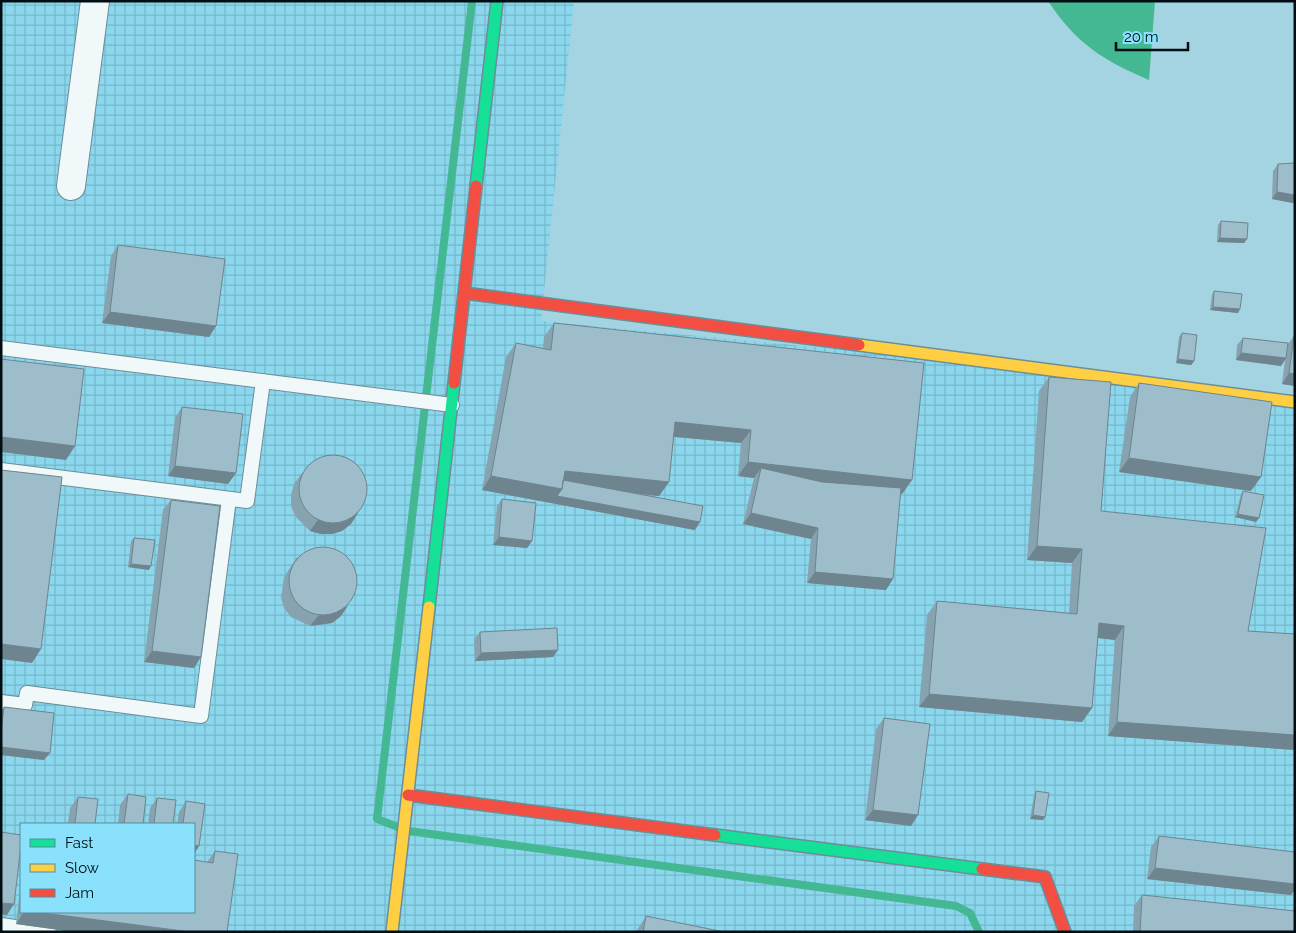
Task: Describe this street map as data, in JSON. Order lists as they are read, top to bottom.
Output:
{
  "legend": ["Fast", "Slow", "Jam"],
  "scale_bar": "20 m"
}
